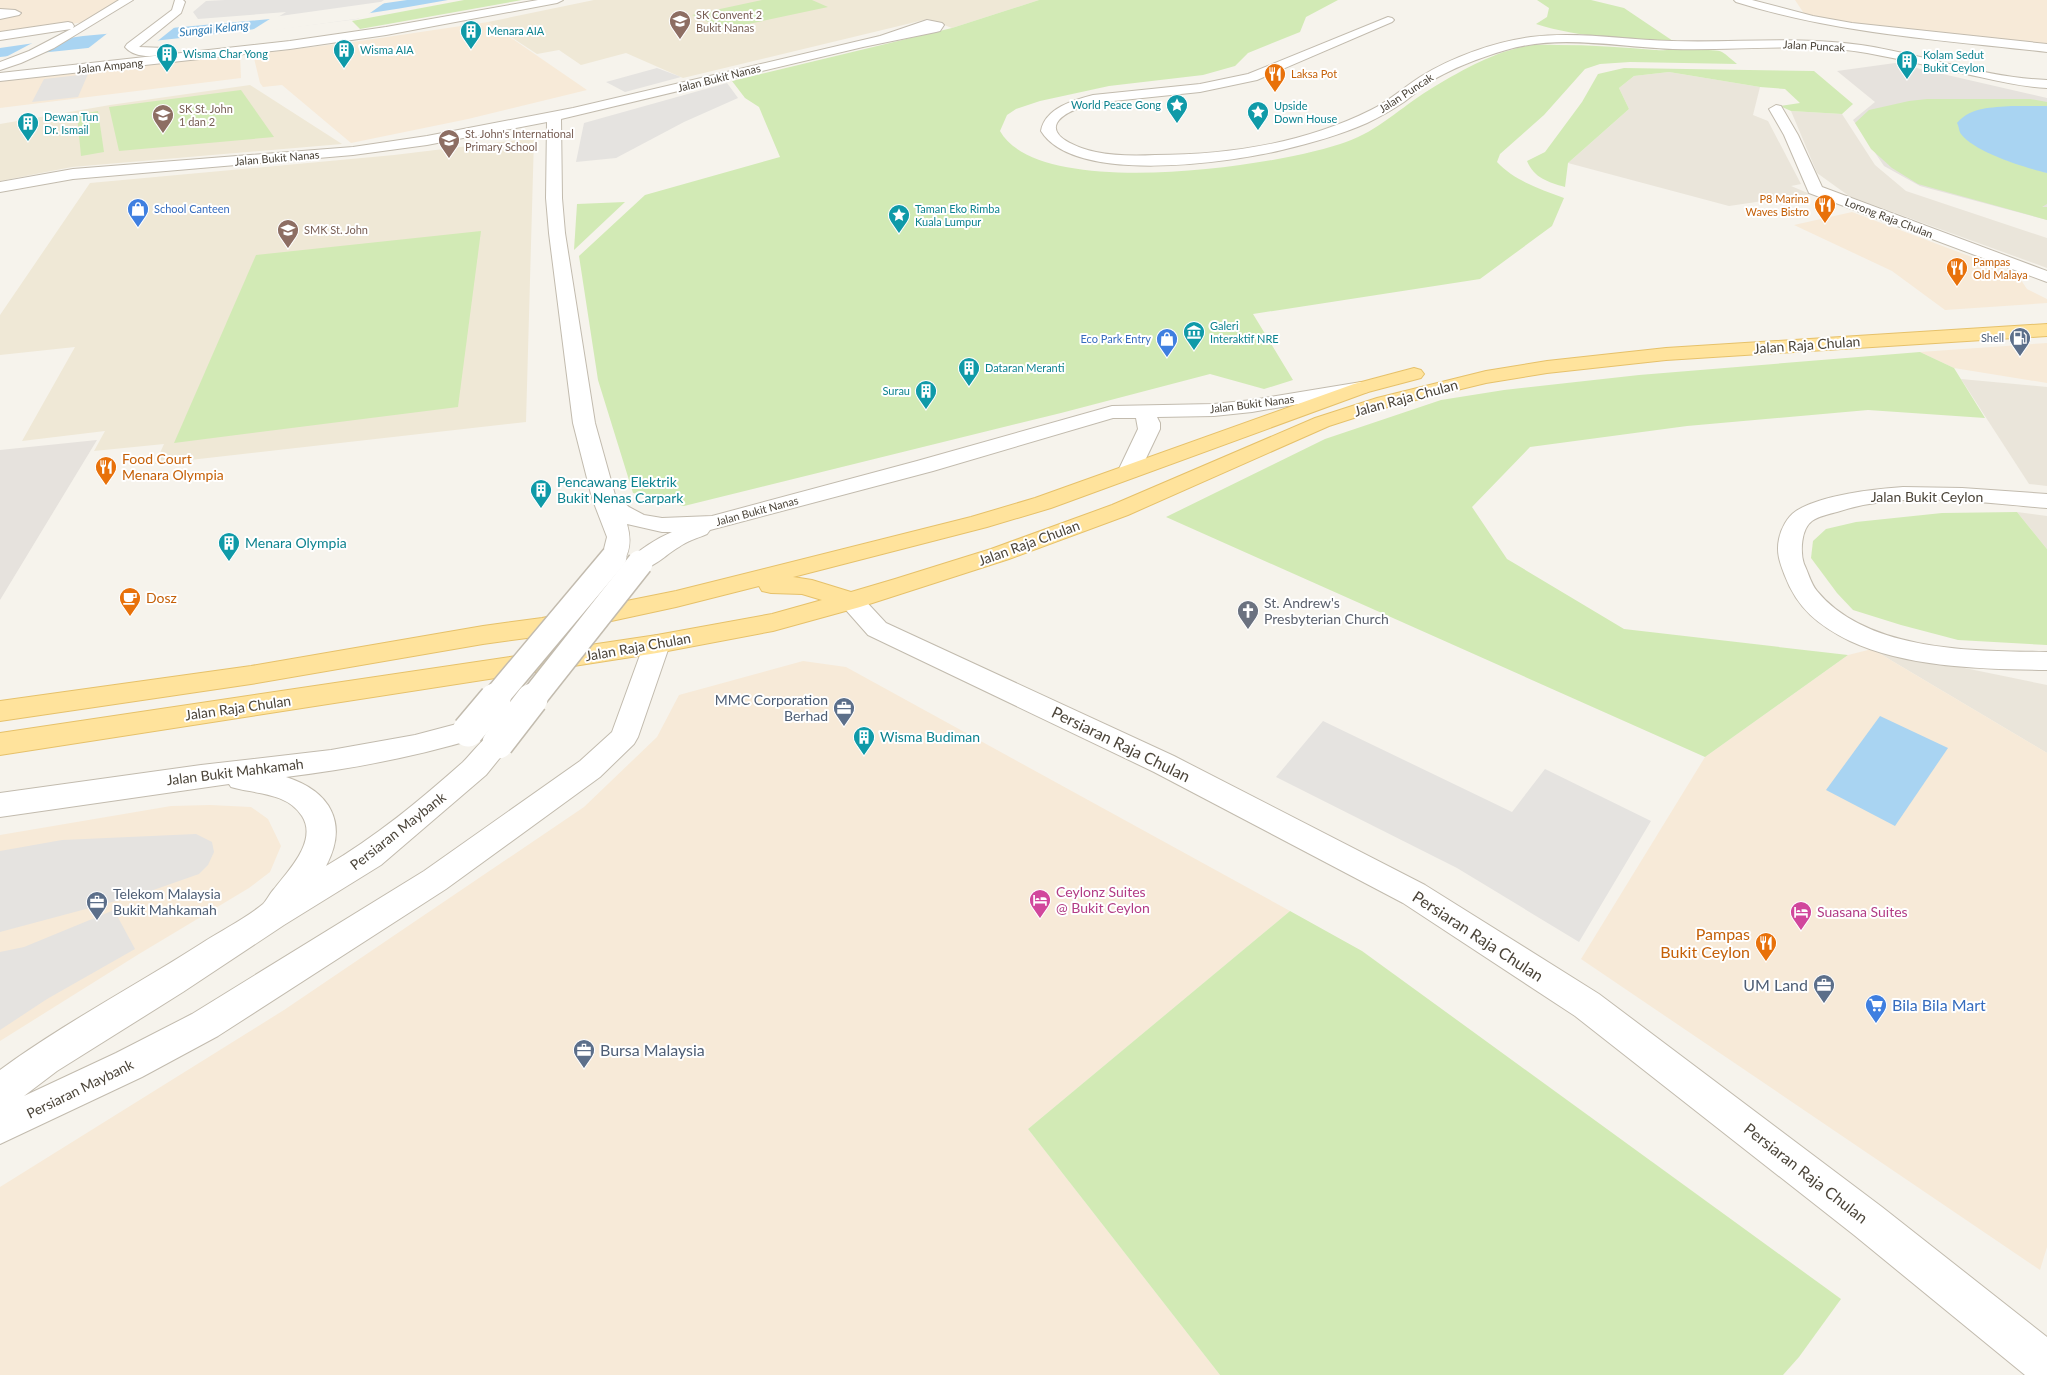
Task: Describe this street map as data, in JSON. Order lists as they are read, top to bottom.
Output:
{
  "streets": {
    "main road": ["Jalan Raja Chulan"],
    "street": [
      "Jalan Puncak",
      "Jalan Ampang",
      "Jalan Bukit Nanas",
      "Lorong Raja Chulan",
      "Jalan Bukit Ceylon",
      "Persiaran Raja Chulan",
      "Jalan Bukit Mahkamah",
      "Persiaran Maybank"
    ]
  },
  "crossings": [
    ["Jalan Bukit Nanas", "Jalan Raja Chulan"],
    ["Jalan Bukit Nanas", "Jalan Bukit Mahkamah"],
    ["Jalan Bukit Nanas", "Persiaran Maybank"],
    ["Jalan Raja Chulan", "Persiaran Raja Chulan"],
    ["Jalan Raja Chulan", "Persiaran Maybank"]
  ],
  "water": ["Sungai Kelang"],
  "places": {
    "school or university": [
      "SK Convent 2 Bukit Nanas",
      "SK St. John 1 dan 2",
      "St. John's International Primary School",
      "SMK St. John"
    ],
    "building": [
      "Menara AIA",
      "Wisma AIA",
      "Wisma Char Yong",
      "Kolam Sedut Bukit Ceylon",
      "Dewan Tun Dr. Ismail",
      "Dataran Meranti",
      "Surau",
      "Pencawang Elektrik Bukit Nenas Carpark",
      "Menara Olympia",
      "Wisma Budiman"
    ],
    "restaurant": [
      "Laksa Pot",
      "P8 Marina Waves Bistro",
      "Pampas Old Malaya",
      "Food Court Menara Olympia",
      "Pampas Bukit Ceylon"
    ],
    "place": ["World Peace Gong", "Upside Down House", "Taman Eko Rimba Kuala Lumpur"],
    "shop": ["School Canteen", "Eco Park Entry"],
    "museum": ["Galeri Interaktif NRE"],
    "fuel station": ["Shell"],
    "cafe": ["Dosz"],
    "church": ["St. Andrew's Presbyterian Church"],
    "office": [
      "MMC Corporation Berhad",
      "Telekom Malaysia Bukit Mahkamah",
      "UM Land",
      "Bursa Malaysia"
    ],
    "hotel": ["Ceylonz Suites @ Bukit Ceylon", "Suasana Suites"],
    "supermarket": ["Bila Bila Mart"]
  }
}
